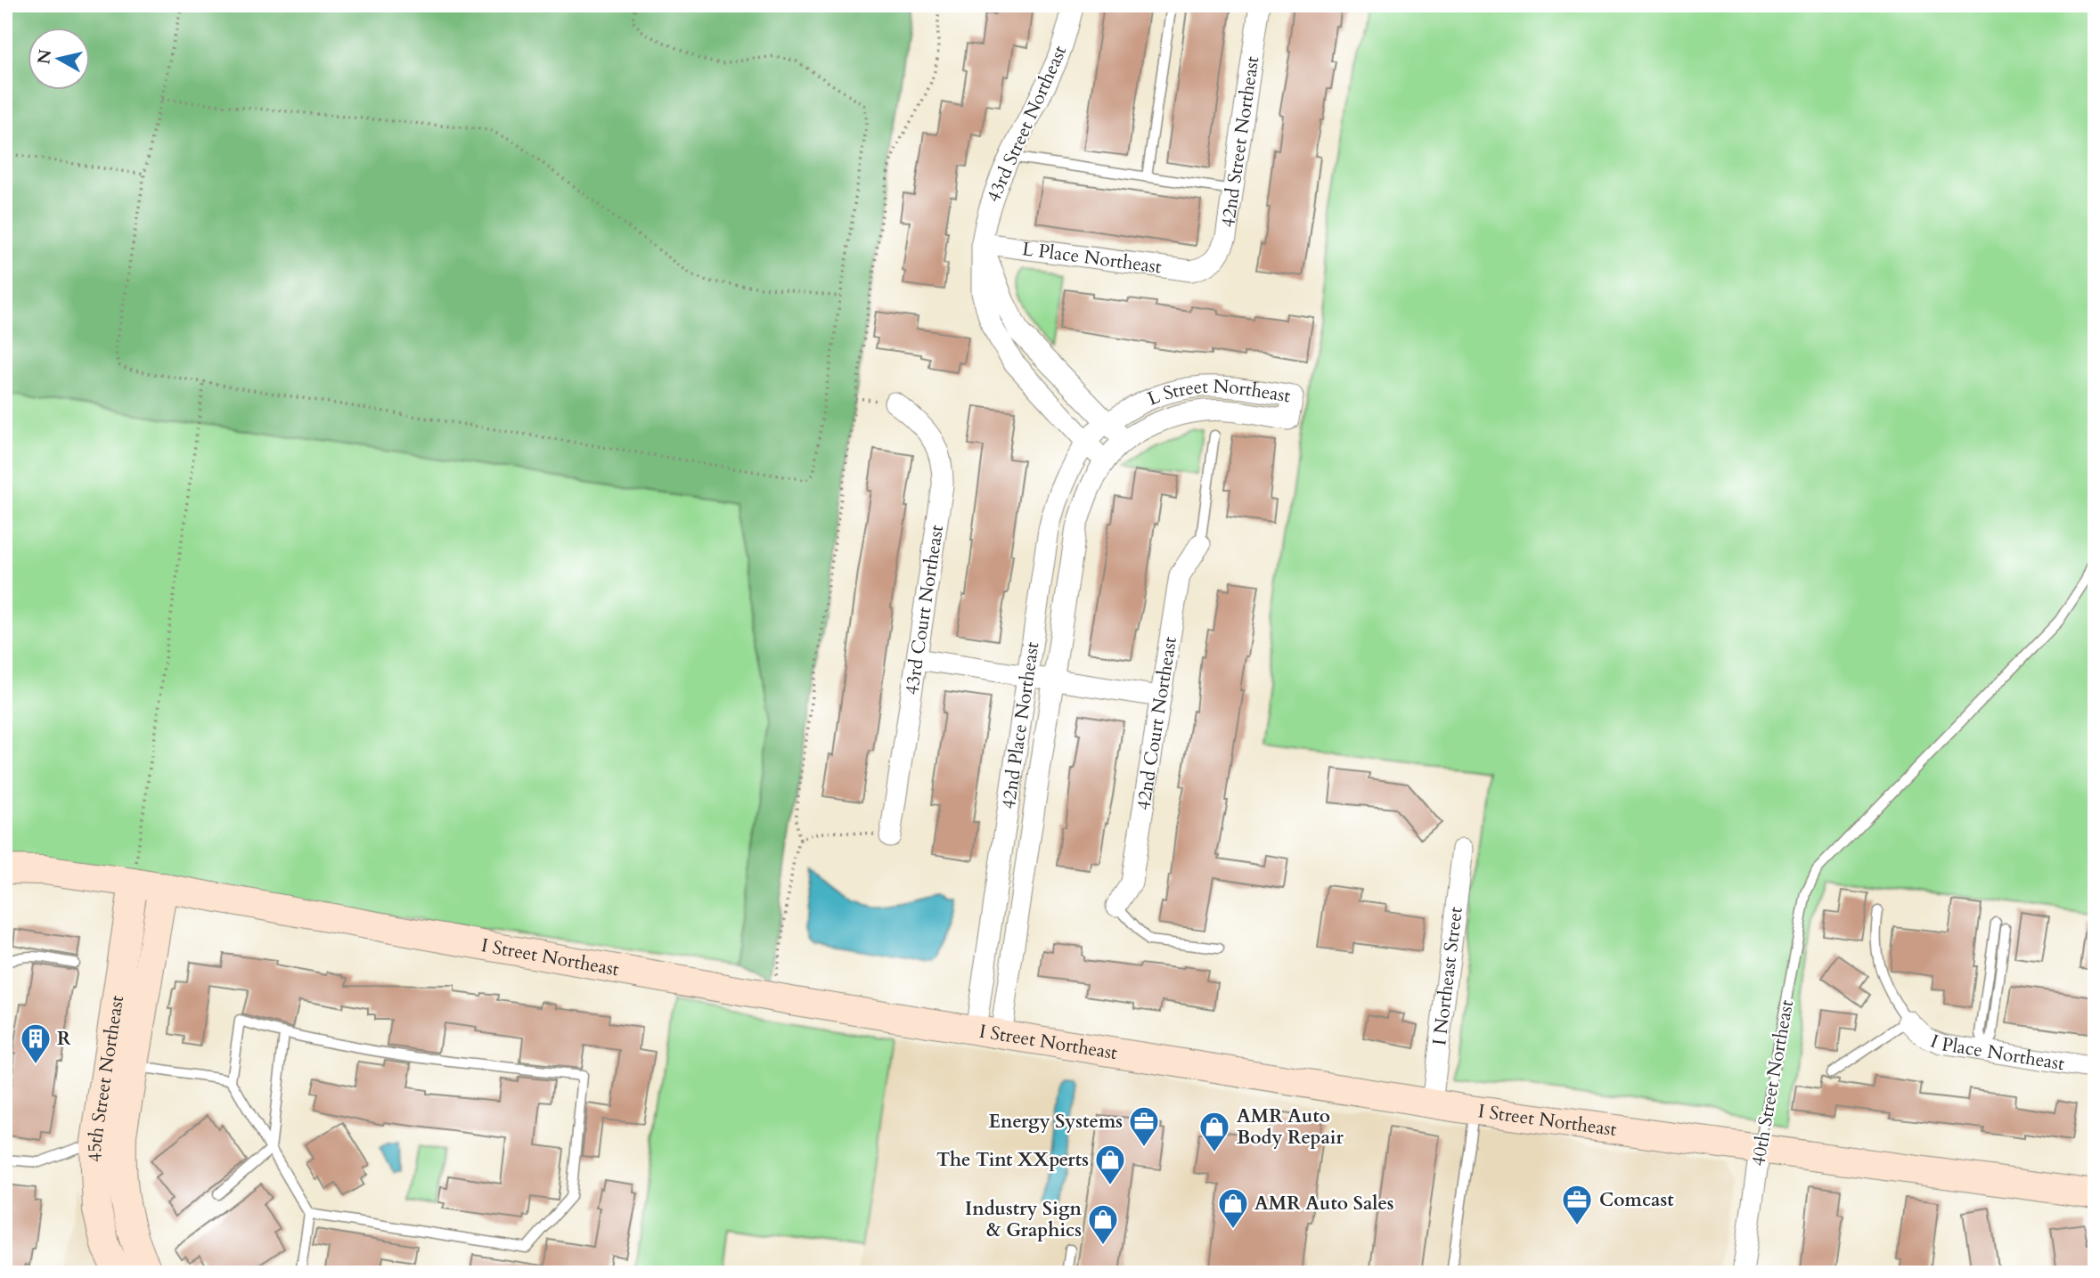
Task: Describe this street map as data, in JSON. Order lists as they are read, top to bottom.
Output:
{
  "streets": {
    "street": [
      "43rd Street Northeast",
      "42nd Street Northeast",
      "L Place Northeast",
      "L Street Northeast",
      "43rd Court Northeast",
      "42nd Court Northeast",
      "42nd Place Northeast",
      "I Street Northeast",
      "I Northeast Street",
      "I Place Northeast",
      "45th Street Northeast",
      "40th Street Northeast"
    ]
  },
  "crossings": [
    ["43rd Street Northeast", "L Place Northeast"],
    ["43rd Street Northeast", "L Street Northeast"],
    ["43rd Street Northeast", "42nd Place Northeast"],
    ["42nd Street Northeast", "L Place Northeast"],
    ["L Street Northeast", "42nd Place Northeast"],
    ["42nd Place Northeast", "I Street Northeast"],
    ["I Street Northeast", "I Northeast Street"],
    ["I Street Northeast", "45th Street Northeast"],
    ["I Street Northeast", "40th Street Northeast"]
  ],
  "places": {
    "building": ["R"],
    "office": ["Energy Systems", "Comcast"],
    "shop": [
      "AMR Auto Body Repair",
      "The Tint XXperts",
      "AMR Auto Sales",
      "Industry Sign & Graphics"
    ]
  },
  "north": "left"
}
